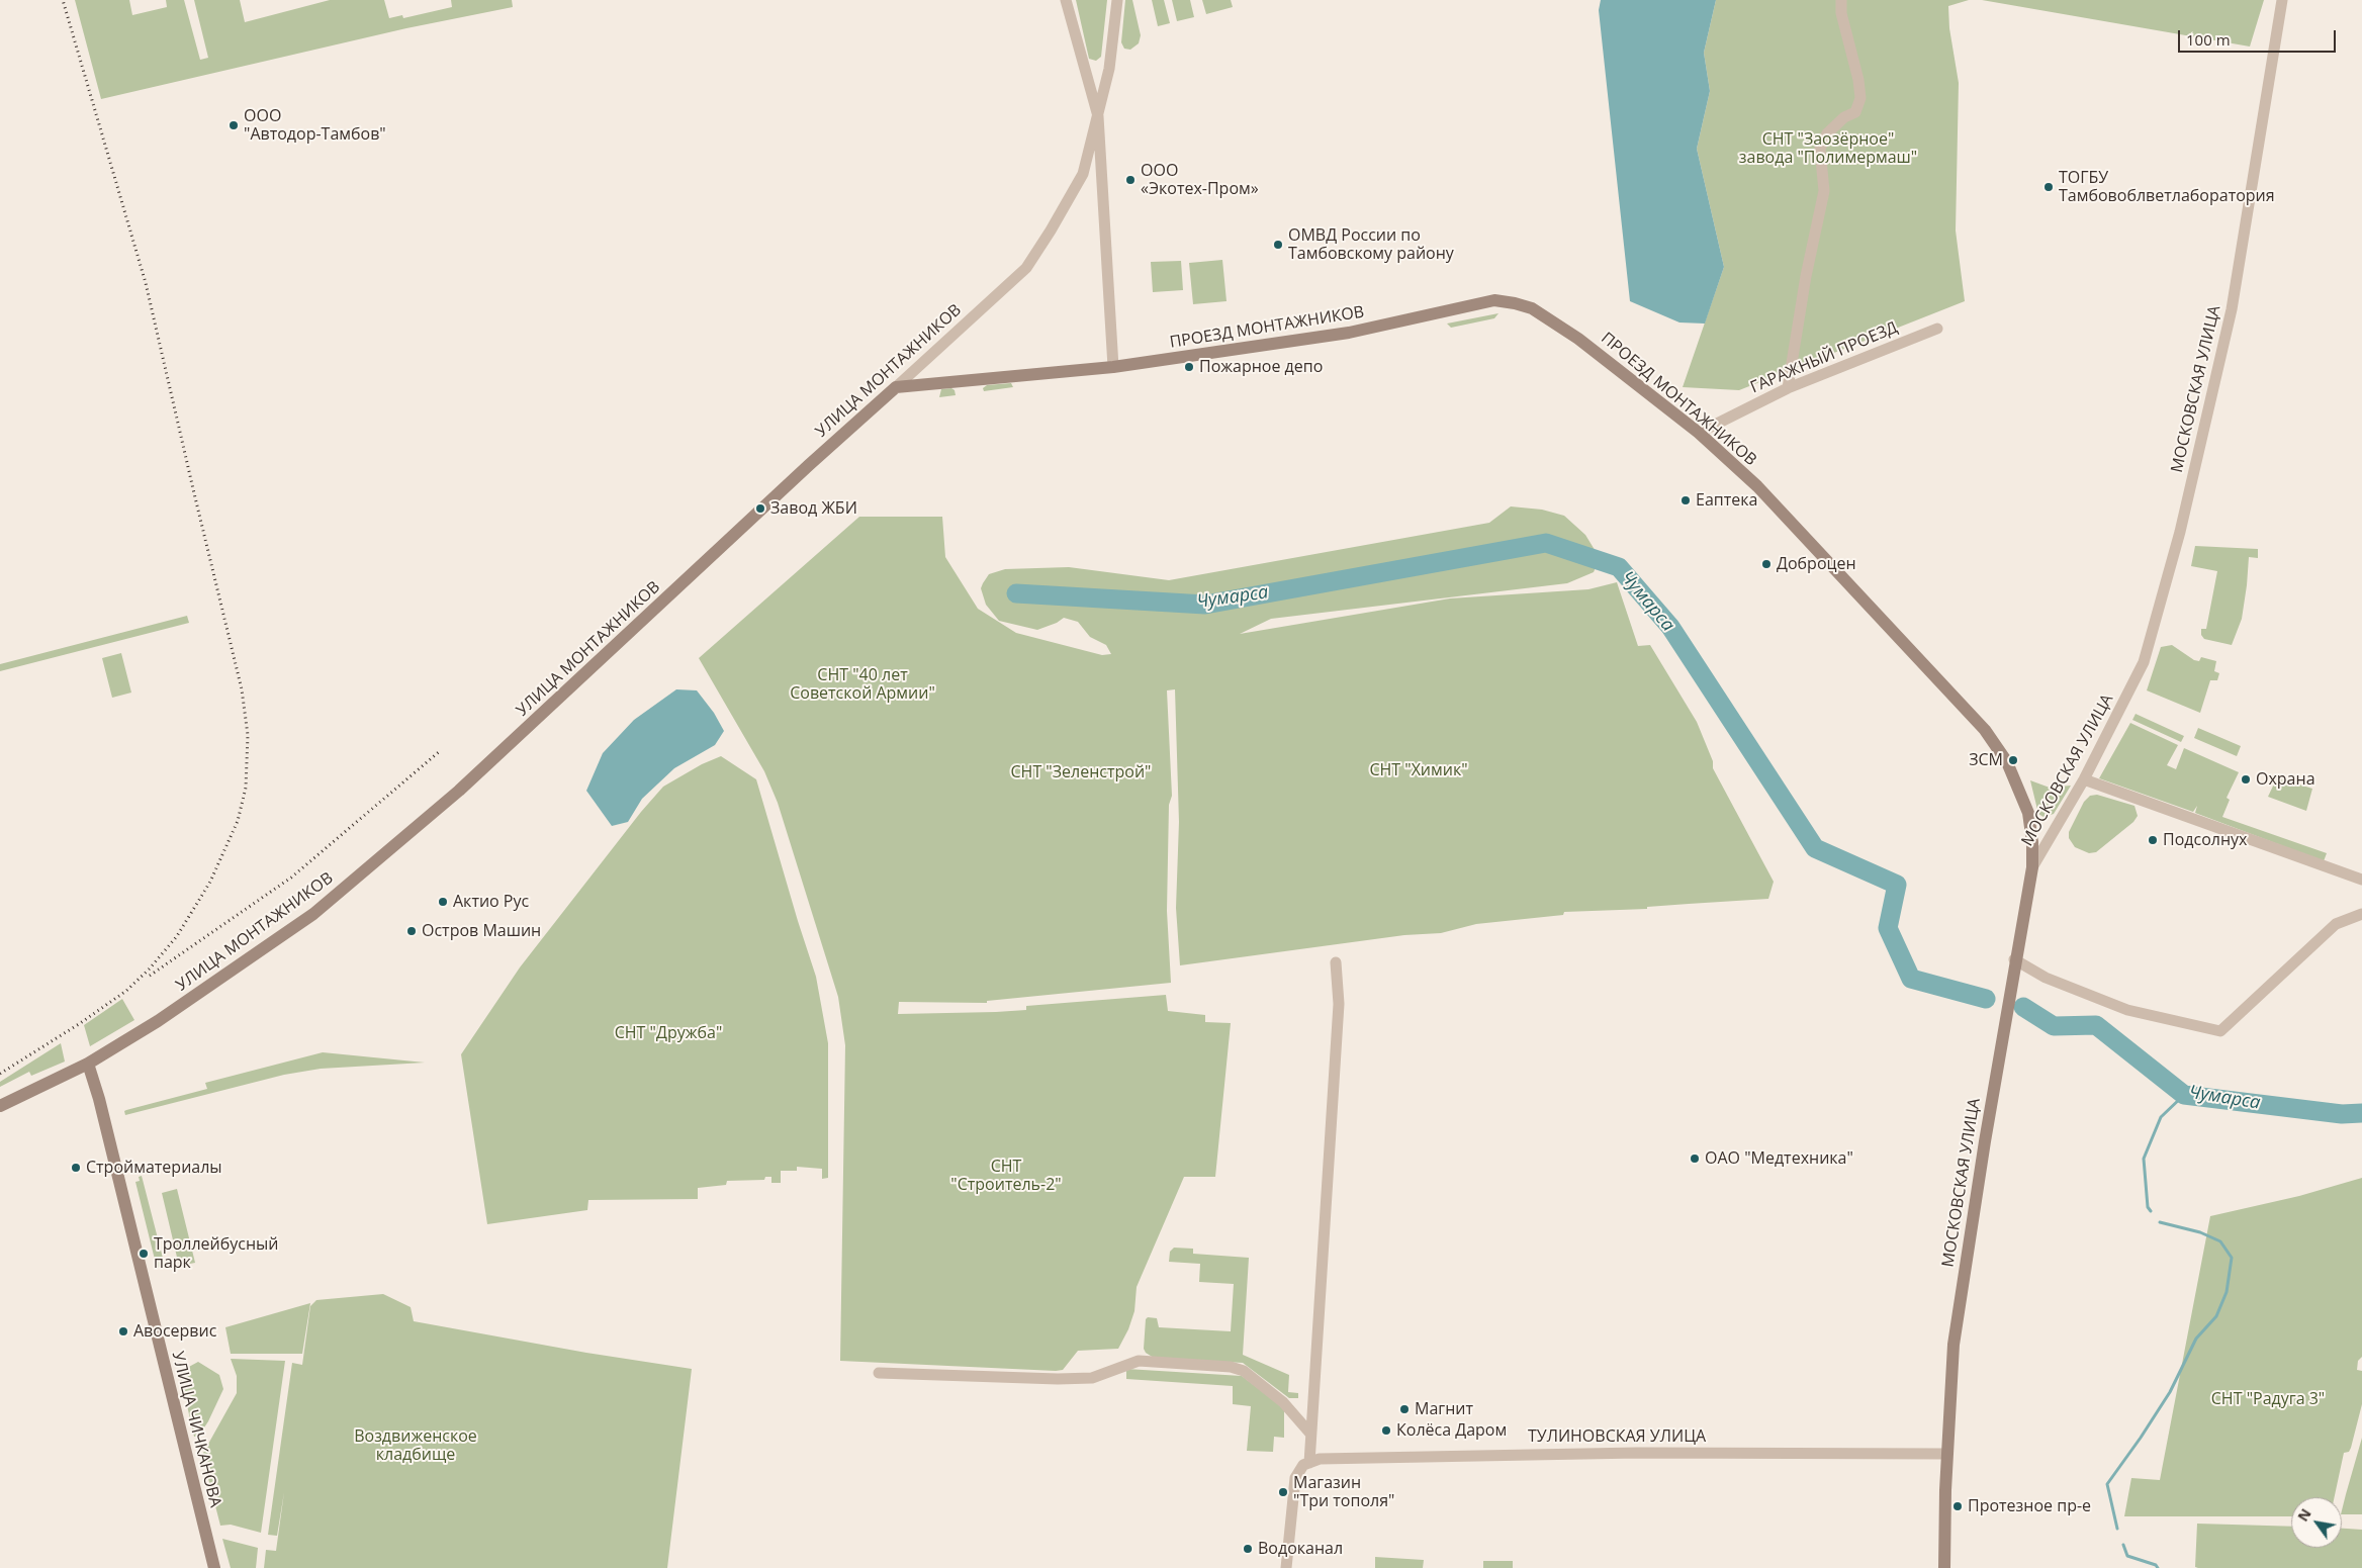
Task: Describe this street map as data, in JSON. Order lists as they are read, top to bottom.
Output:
{
  "streets": {
    "main road": [
      "ПРОЕЗД МОНТАЖНИКОВ",
      "УЛИЦА МОНТАЖНИКОВ",
      "МОСКОВСКАЯ УЛИЦА",
      "УЛИЦА ЧИЧКАНОВА"
    ],
    "street": ["ГАРАЖНЫЙ ПРОЕЗД", "ТУЛИНОВСКАЯ УЛИЦА"]
  },
  "crossings": [
    ["ПРОЕЗД МОНТАЖНИКОВ", "ГАРАЖНЫЙ ПРОЕЗД"],
    ["ПРОЕЗД МОНТАЖНИКОВ", "УЛИЦА МОНТАЖНИКОВ"],
    ["ПРОЕЗД МОНТАЖНИКОВ", "МОСКОВСКАЯ УЛИЦА"],
    ["УЛИЦА МОНТАЖНИКОВ", "УЛИЦА ЧИЧКАНОВА"],
    ["МОСКОВСКАЯ УЛИЦА", "ТУЛИНОВСКАЯ УЛИЦА"]
  ],
  "water": ["Чумарса"],
  "parks": [
    "СНТ \"Заозёрное\" завода \"Полимермаш\"",
    "СНТ \"40 лет Советской Армии\"",
    "СНТ \"Химик\"",
    "СНТ \"Зеленстрой\"",
    "СНТ \"Дружба\"",
    "СНТ \"Строитель-2\"",
    "СНТ \"Радуга 3\"",
    "Воздвиженское кладбище"
  ],
  "places": [
    "ООО \"Автодор-Тамбов\"",
    "ООО «Экотех-Пром»",
    "ТОГБУ Тамбовоблветлаборатория",
    "ОМВД России по Тамбовскому району",
    "Пожарное депо",
    "Еаптека",
    "Завод ЖБИ",
    "Доброцен",
    "ЗСМ",
    "Охрана",
    "Подсолнух",
    "Актио Рус",
    "Остров Машин",
    "ОАО \"Медтехника\"",
    "Стройматериалы",
    "Троллейбусный парк",
    "Авосервис",
    "Магнит",
    "Колёса Даром",
    "Магазин \"Три тополя\"",
    "Протезное пр-е",
    "Водоканал"
  ],
  "scale_bar": "100 m",
  "north": "top left"
}
